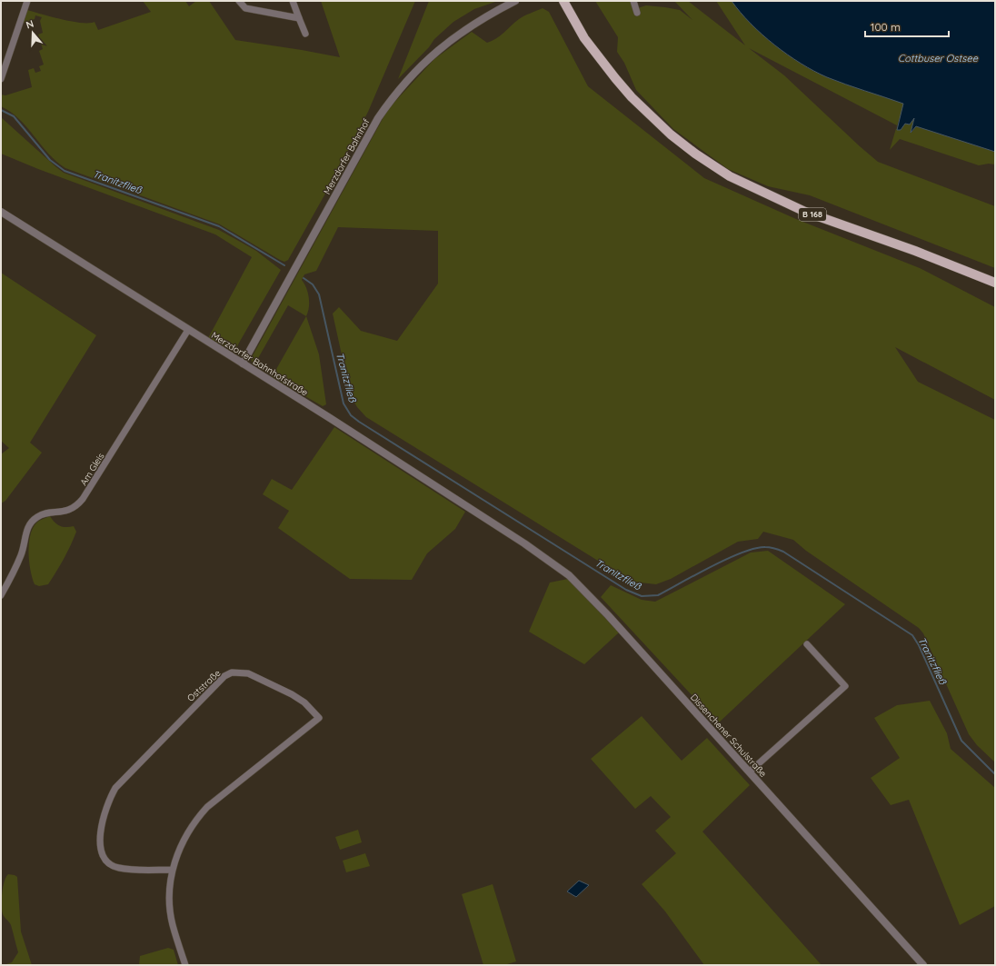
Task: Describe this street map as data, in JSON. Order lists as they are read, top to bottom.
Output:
{
  "streets": {
    "main road": ["B 168"],
    "street": [
      "Merzdorfer Bahnhof",
      "Merzdorfer Bahnhofstraße",
      "Am Gleis",
      "Oststraße",
      "Dissenchener Schulstraße"
    ]
  },
  "crossings": [
    ["Merzdorfer Bahnhof", "Merzdorfer Bahnhofstraße"],
    ["Merzdorfer Bahnhofstraße", "Am Gleis"],
    ["Merzdorfer Bahnhofstraße", "Dissenchener Schulstraße"]
  ],
  "water": ["Cottbuser Ostsee", "Tranitzfließ"],
  "scale_bar": "100 m",
  "north": "top"
}
